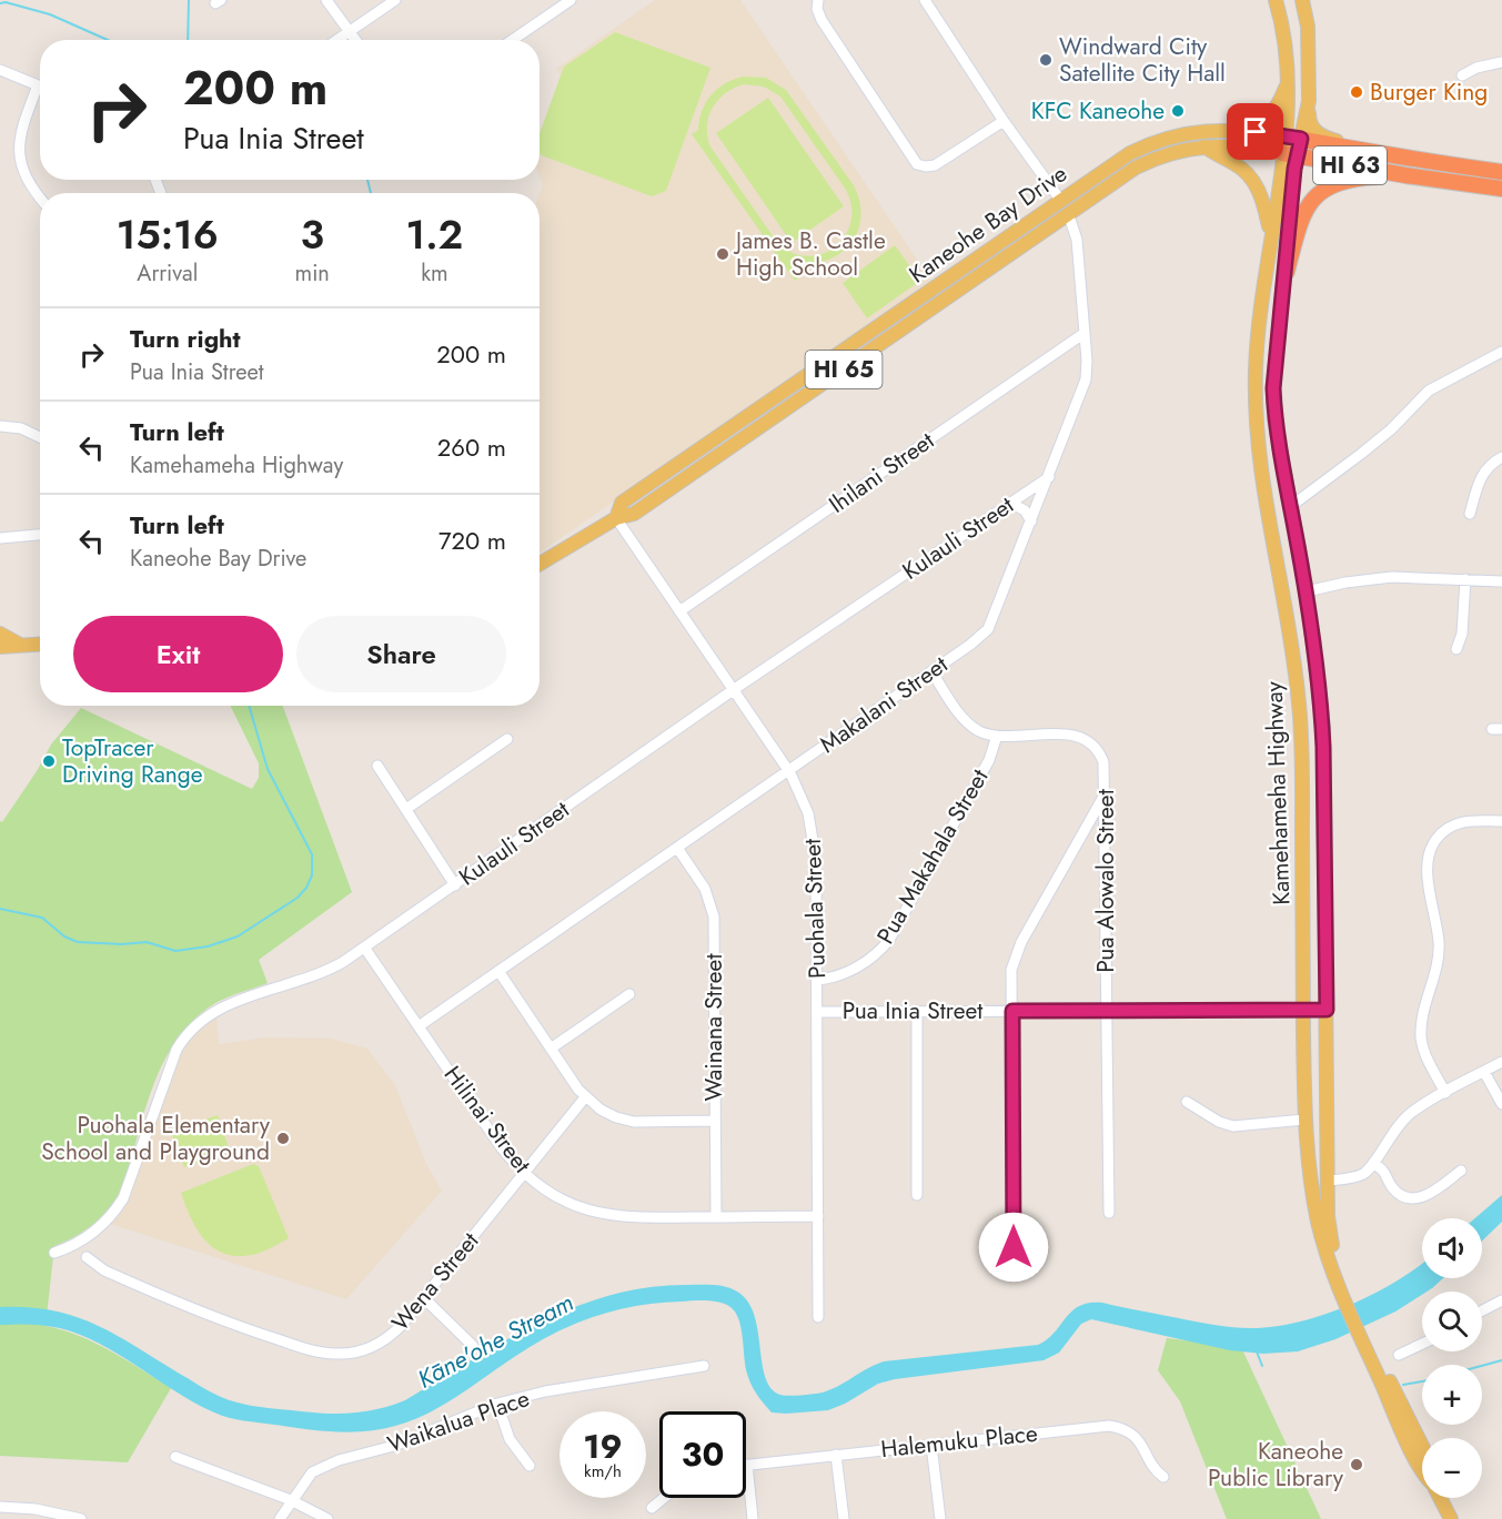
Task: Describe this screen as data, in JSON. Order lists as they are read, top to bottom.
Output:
{
  "streets": {
    "highway": ["HI 63"],
    "main road": ["Kaneohe Bay Drive", "HI 65", "Kamehameha Highway"],
    "street": [
      "Ihilani Street",
      "Kulauli Street",
      "Makalani Street",
      "Pua Makahala Street",
      "Pua Alowalo Street",
      "Puohala Street",
      "Pua Inia Street",
      "Wainana Street",
      "Hilinai Street",
      "Wena Street",
      "Waikalua Place",
      "Halemuku Place"
    ]
  },
  "crossings": [
    ["HI 63", "Kaneohe Bay Drive"],
    ["HI 63", "Kamehameha Highway"],
    ["Kaneohe Bay Drive", "Makalani Street"],
    ["Kaneohe Bay Drive", "Kamehameha Highway"],
    ["Kaneohe Bay Drive", "Puohala Street"],
    ["Ihilani Street", "Makalani Street"],
    ["Ihilani Street", "Puohala Street"],
    ["Kulauli Street", "Makalani Street"],
    ["Kulauli Street", "Puohala Street"],
    ["Kulauli Street", "Hilinai Street"],
    ["Makalani Street", "Pua Alowalo Street"],
    ["Makalani Street", "Puohala Street"],
    ["Makalani Street", "Wainana Street"],
    ["Makalani Street", "Hilinai Street"],
    ["Kamehameha Highway", "Pua Inia Street"],
    ["Pua Makahala Street", "Pua Alowalo Street"],
    ["Pua Makahala Street", "Puohala Street"],
    ["Pua Alowalo Street", "Pua Inia Street"],
    ["Puohala Street", "Pua Inia Street"],
    ["Puohala Street", "Hilinai Street"],
    ["Wainana Street", "Hilinai Street"],
    ["Hilinai Street", "Wena Street"]
  ],
  "water": ["Kāne'ohe Stream"],
  "places": [
    "Windward City Satellite City Hall",
    "Burger King",
    "KFC Kaneohe",
    "James B. Castle High School",
    "TopTracer Driving Range",
    "Puohala Elementary School and Playground",
    "Kaneohe Public Library"
  ],
  "page": {
    "turn": ["200 m", "Pua Inia Street"],
    "eta": [
      "15:16",
      "Arrival",
      "3",
      "min",
      "1.2",
      "km"
    ],
    "list": [
      {
        "name": "Turn right",
        "note": "Pua Inia Street",
        "value": "200 m"
      },
      {
        "name": "Turn left",
        "note": "Kamehameha Highway",
        "value": "260 m"
      },
      {
        "name": "Turn left",
        "note": "Kaneohe Bay Drive",
        "value": "720 m"
      }
    ],
    "buttons": ["Exit", "Share"],
    "map_buttons": ["+", "−"],
    "speed": "19 km/h",
    "limit": "30"
  }
}
